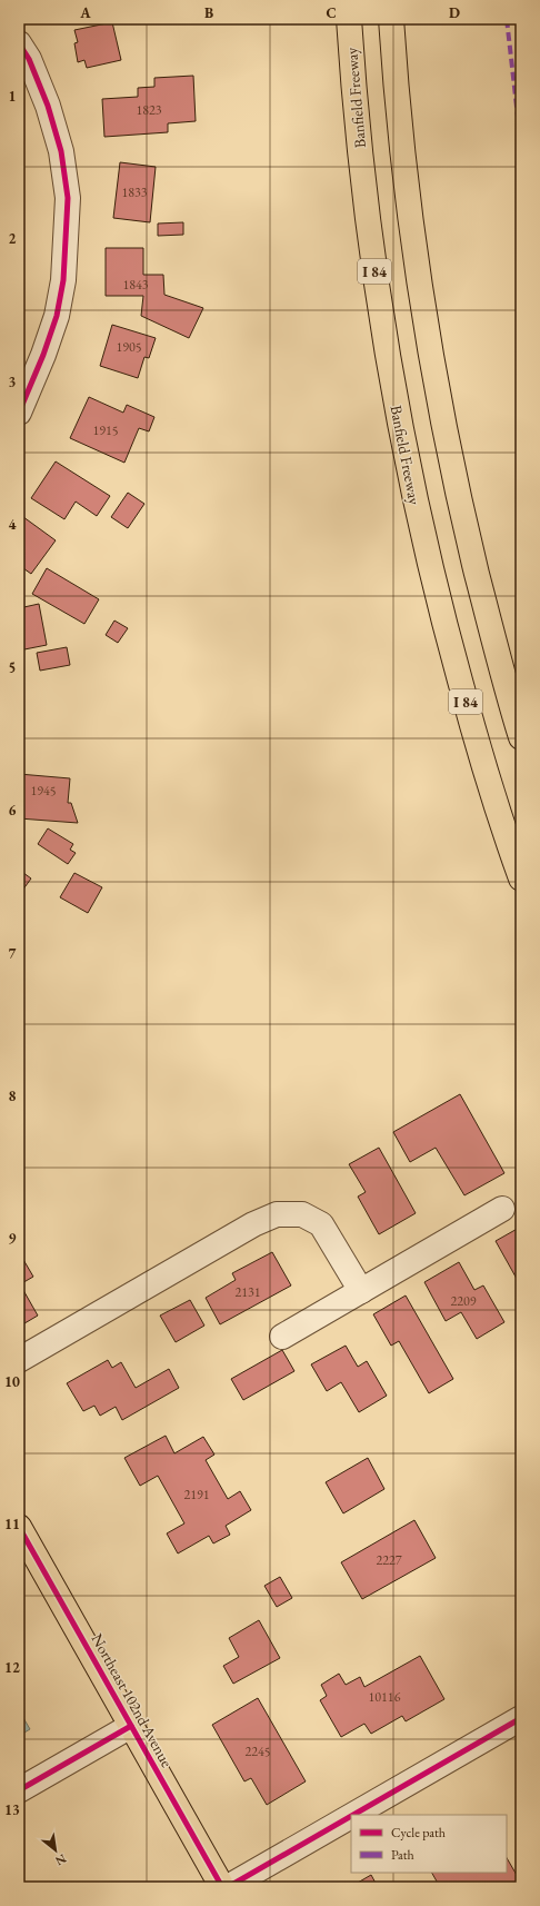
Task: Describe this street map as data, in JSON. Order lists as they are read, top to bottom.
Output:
{
  "streets": {
    "main road": ["Banfield Freeway", "I 84", "Northeast 102nd Avenue"]
  },
  "house_numbers": [
    "1823",
    "1833",
    "1843",
    "1905",
    "1915",
    "1945",
    "2131",
    "2209",
    "2191",
    "2227",
    "10116",
    "2245"
  ],
  "legend": ["Cycle path", "Path"],
  "north": "bottom right",
  "grid": {
    "columns": [
      "A",
      "B",
      "C",
      "D"
    ],
    "rows": [
      "1",
      "2",
      "3",
      "4",
      "5",
      "6",
      "7",
      "8",
      "9",
      "10",
      "11",
      "12",
      "13"
    ]
  }
}
